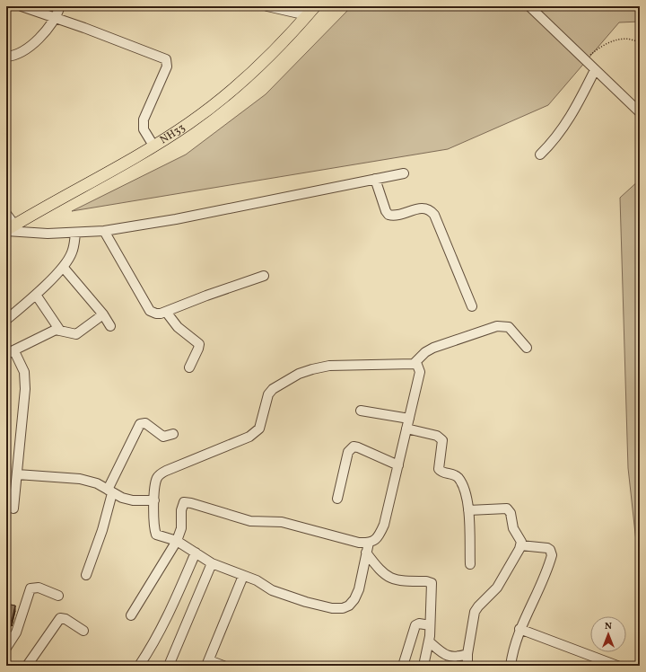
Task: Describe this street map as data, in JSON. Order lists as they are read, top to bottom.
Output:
{
  "streets": {
    "main road": ["NH33"]
  },
  "north": "top"
}
